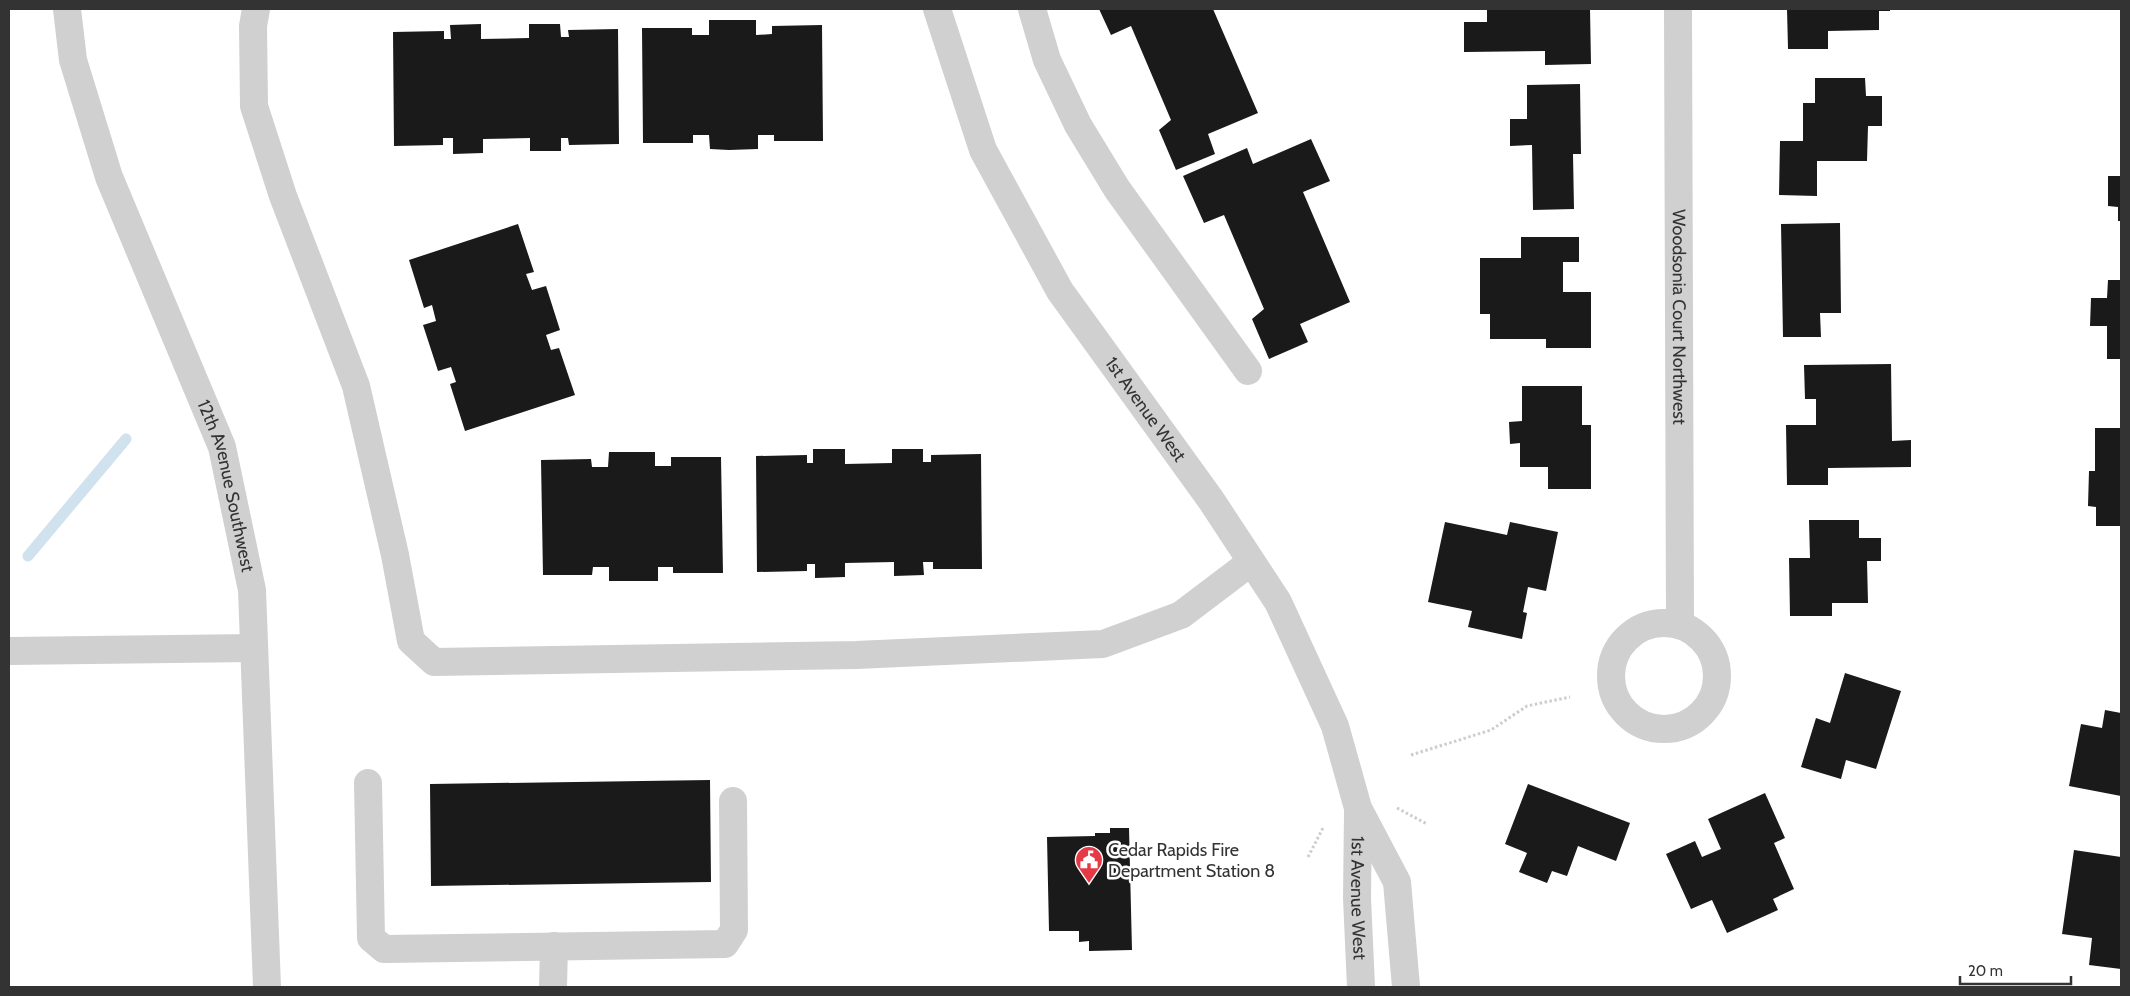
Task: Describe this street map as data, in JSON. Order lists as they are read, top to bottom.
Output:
{
  "streets": {
    "street": ["Woodsonia Court Northwest", "1st Avenue West", "12th Avenue Southwest"]
  },
  "places": {
    "public building": ["Cedar Rapids Fire Department Station 8"]
  },
  "scale_bar": "20 m"
}
